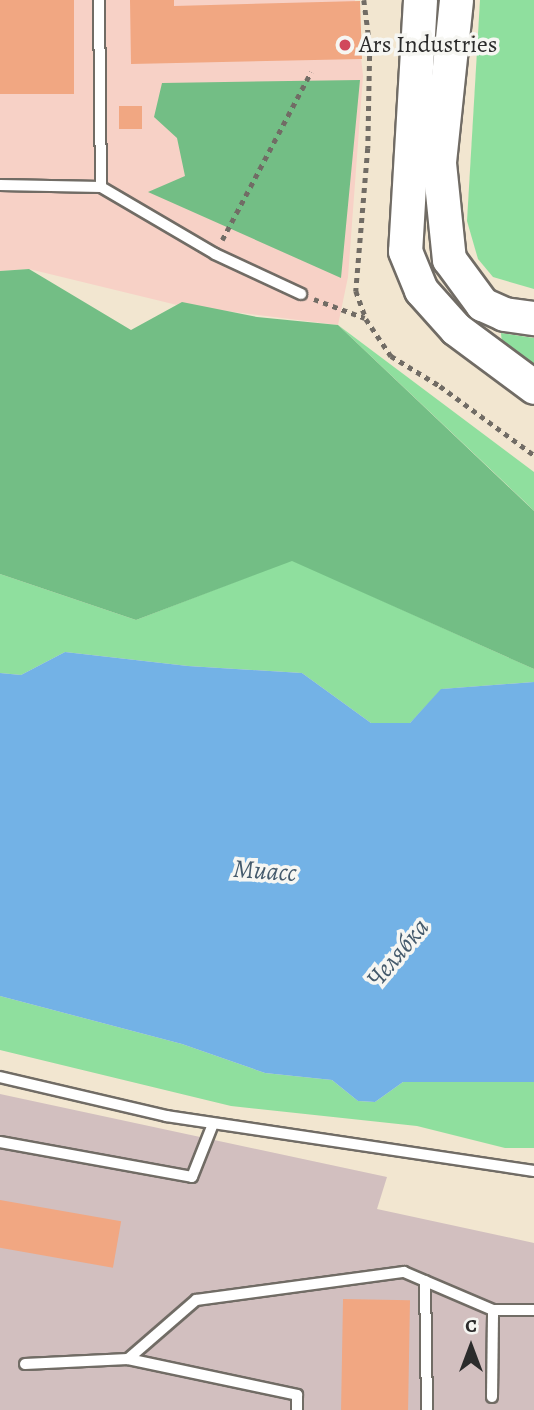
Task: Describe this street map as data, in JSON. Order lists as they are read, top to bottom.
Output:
{
  "water": ["Миасс", "Челябка"],
  "places": ["Ars Industries"],
  "north": "top"
}
